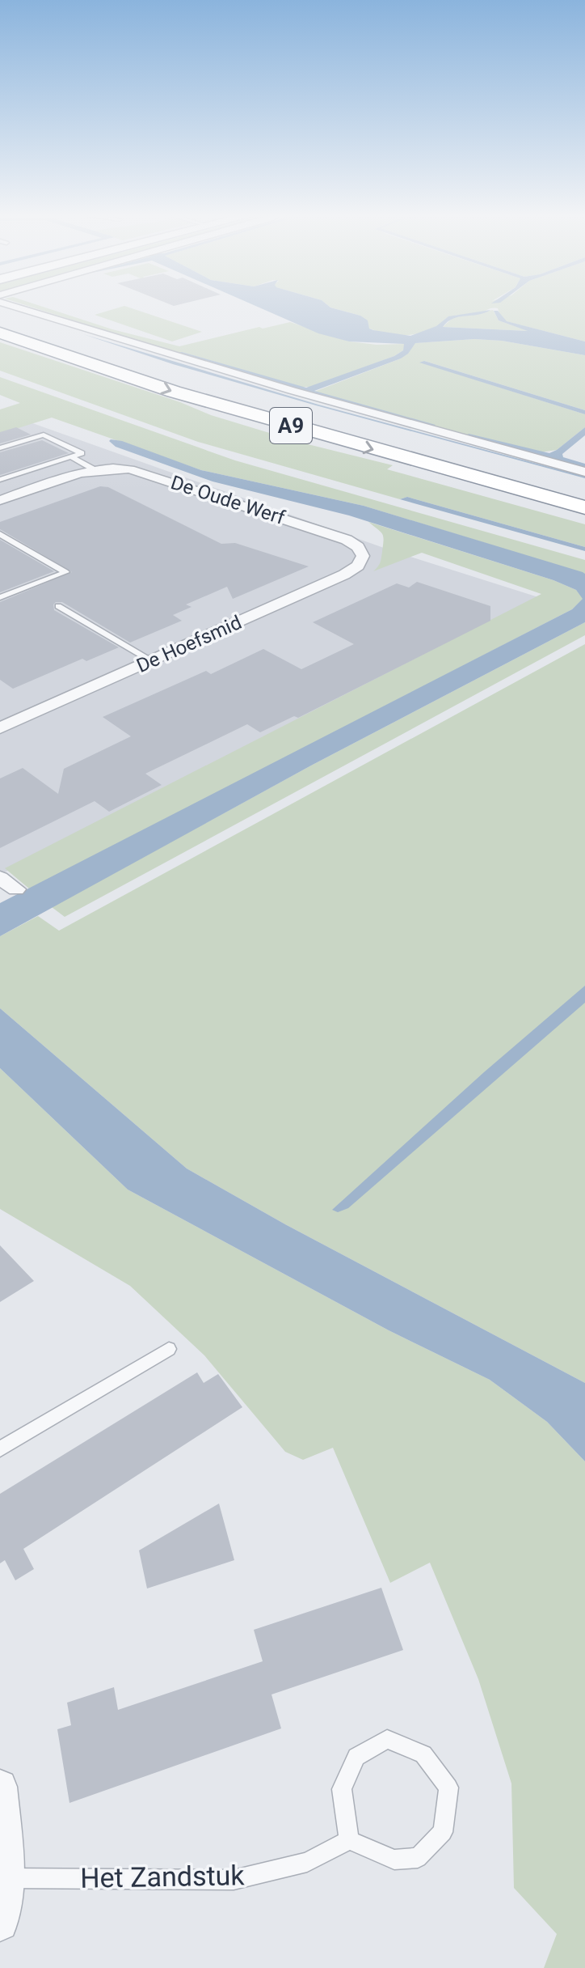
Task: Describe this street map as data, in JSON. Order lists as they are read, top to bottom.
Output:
{
  "streets": {
    "highway": ["A9"],
    "street": ["De Oude Werf", "De Hoefsmid"],
    "lane": ["Het Zandstuk"]
  },
  "crossings": [
    ["De Oude Werf", "De Hoefsmid"]
  ]
}
